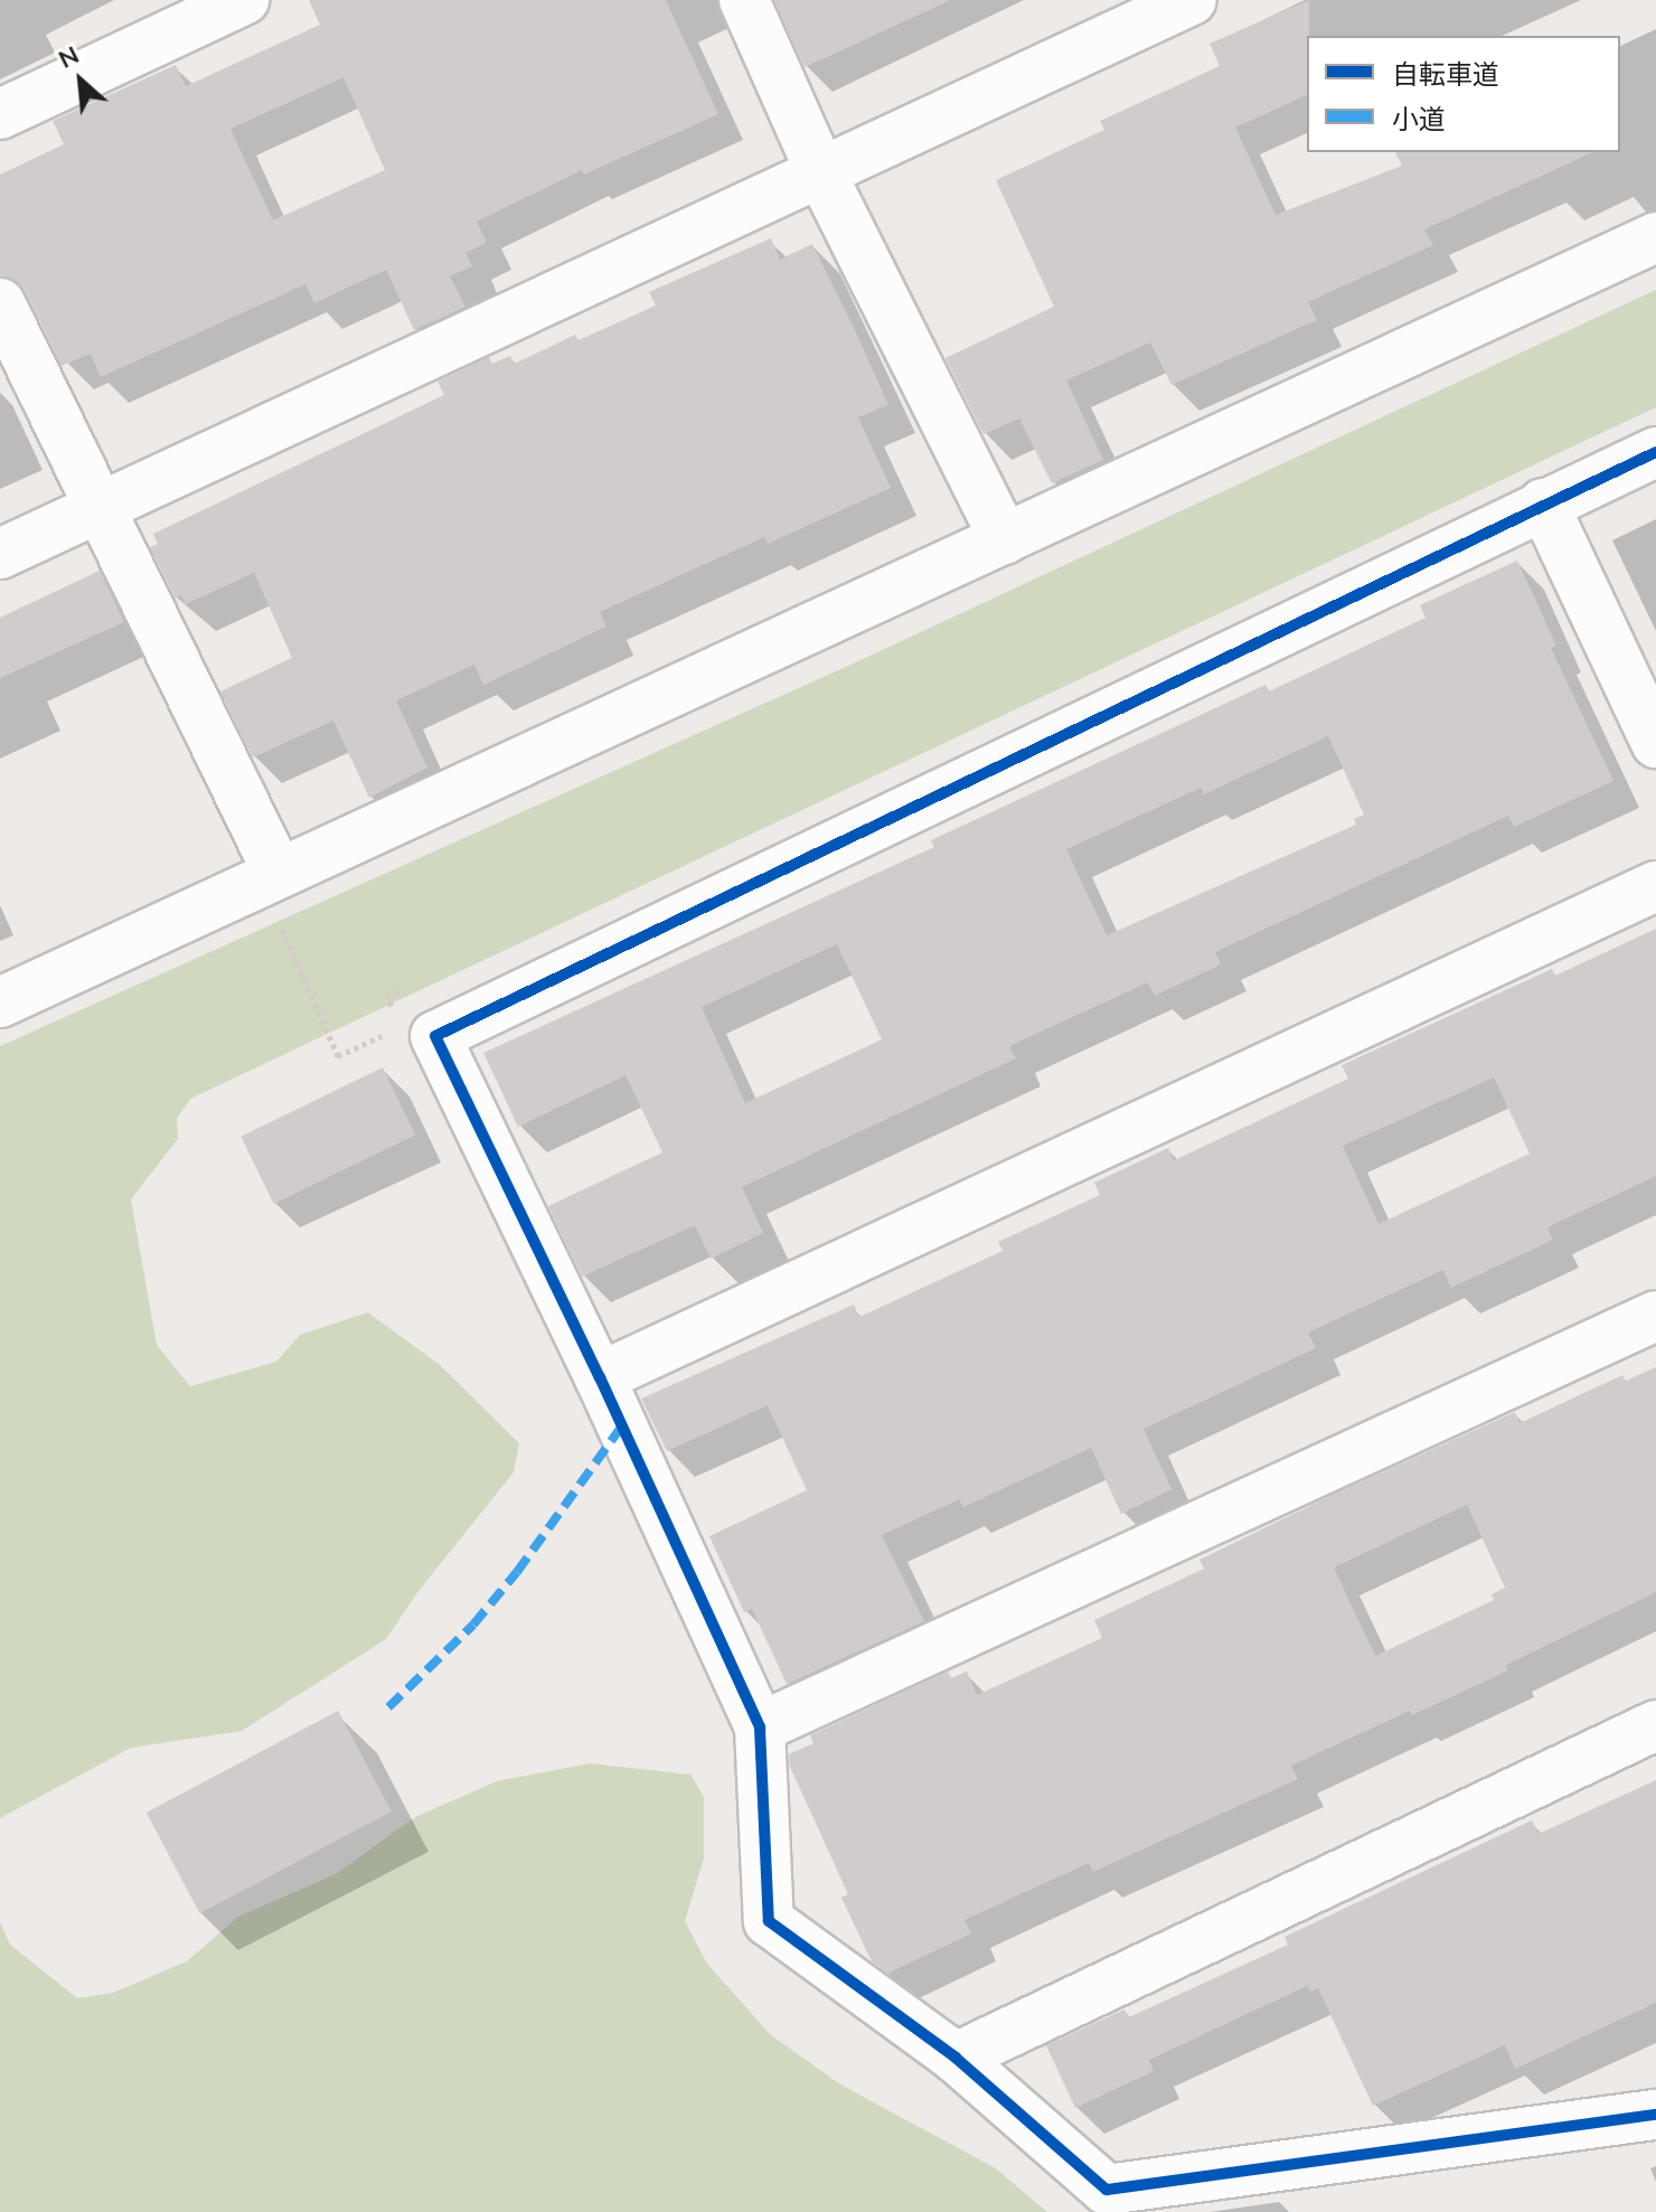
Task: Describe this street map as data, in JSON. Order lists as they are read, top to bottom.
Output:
{
  "legend": ["自転車道", "小道"],
  "north": "top left"
}
